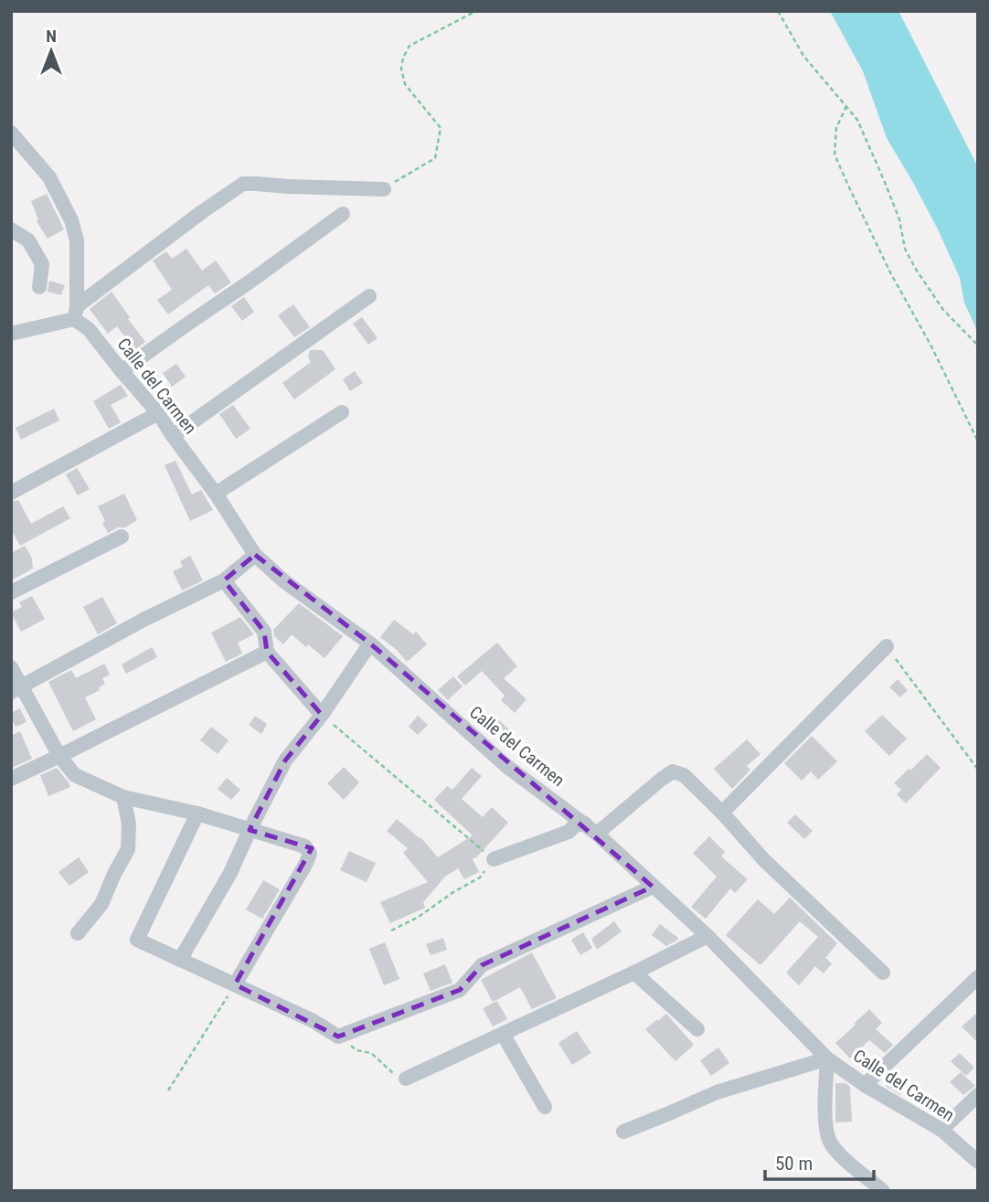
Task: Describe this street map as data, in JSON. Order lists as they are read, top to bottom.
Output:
{
  "streets": {
    "street": ["Calle del Carmen"]
  },
  "scale_bar": "50 m",
  "north": "top"
}
